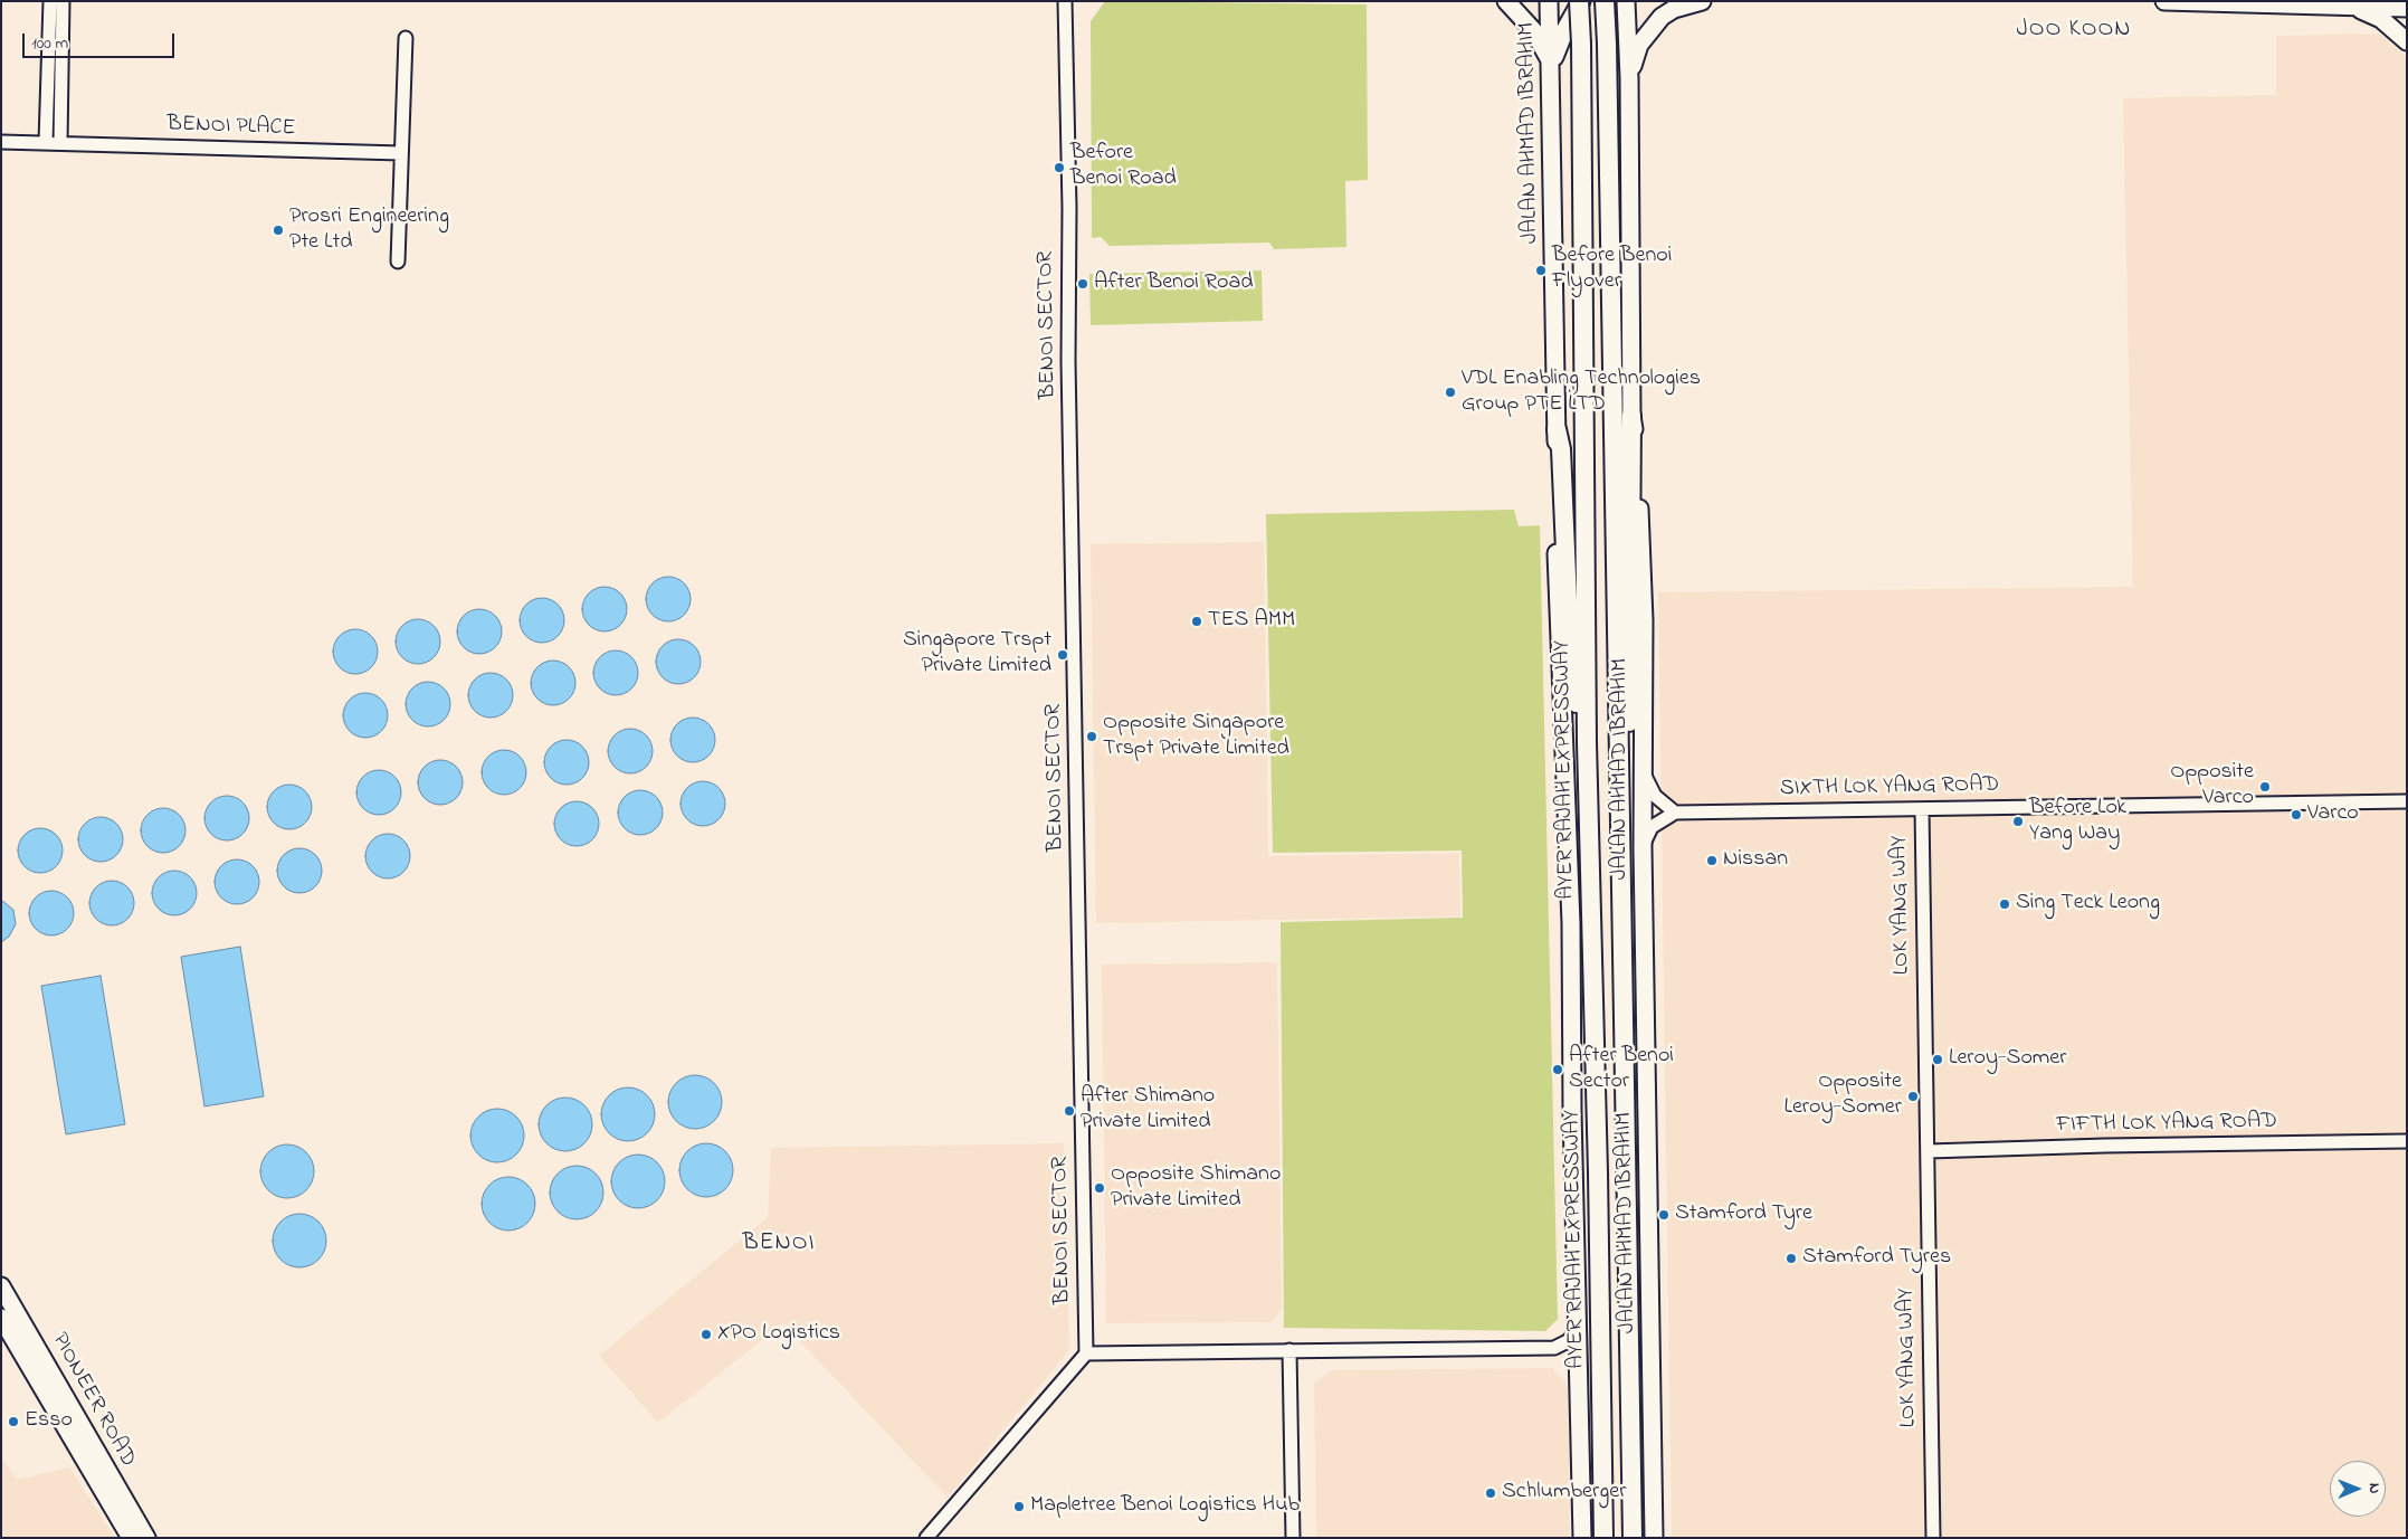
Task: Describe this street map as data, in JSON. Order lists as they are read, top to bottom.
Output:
{
  "streets": {
    "highway": ["AYER RAJAH EXPRESSWAY"],
    "main road": ["JALAN AHMAD IBRAHIM", "PIONEER ROAD"],
    "street": [
      "BENOI PLACE",
      "BENOI SECTOR",
      "SIXTH LOK YANG ROAD",
      "LOK YANG WAY",
      "FIFTH LOK YANG ROAD"
    ]
  },
  "crossings": [
    ["SIXTH LOK YANG ROAD", "LOK YANG WAY"],
    ["LOK YANG WAY", "FIFTH LOK YANG ROAD"]
  ],
  "districts": ["JOO KOON", "BENOI"],
  "places": [
    "Before Benoi Road",
    "Prosri Engineering Pte Ltd",
    "Before Benoi Flyover",
    "After Benoi Road",
    "VDL Enabling Technologies Group PTE LTD",
    "TES AMM",
    "Singapore Trspt Private Limited",
    "Opposite Singapore Trspt Private Limited",
    "Opposite Varco",
    "Varco",
    "Before Lok Yang Way",
    "Nissan",
    "Sing Teck Leong",
    "Leroy-Somer",
    "After Benoi Sector",
    "Opposite Leroy-Somer",
    "After Shimano Private Limited",
    "Opposite Shimano Private Limited",
    "Stamford Tyre",
    "Stamford Tyres",
    "XPO Logistics",
    "Esso",
    "Schlumberger",
    "Mapletree Benoi Logistics Hub"
  ],
  "scale_bar": "100 m",
  "north": "right"
}
